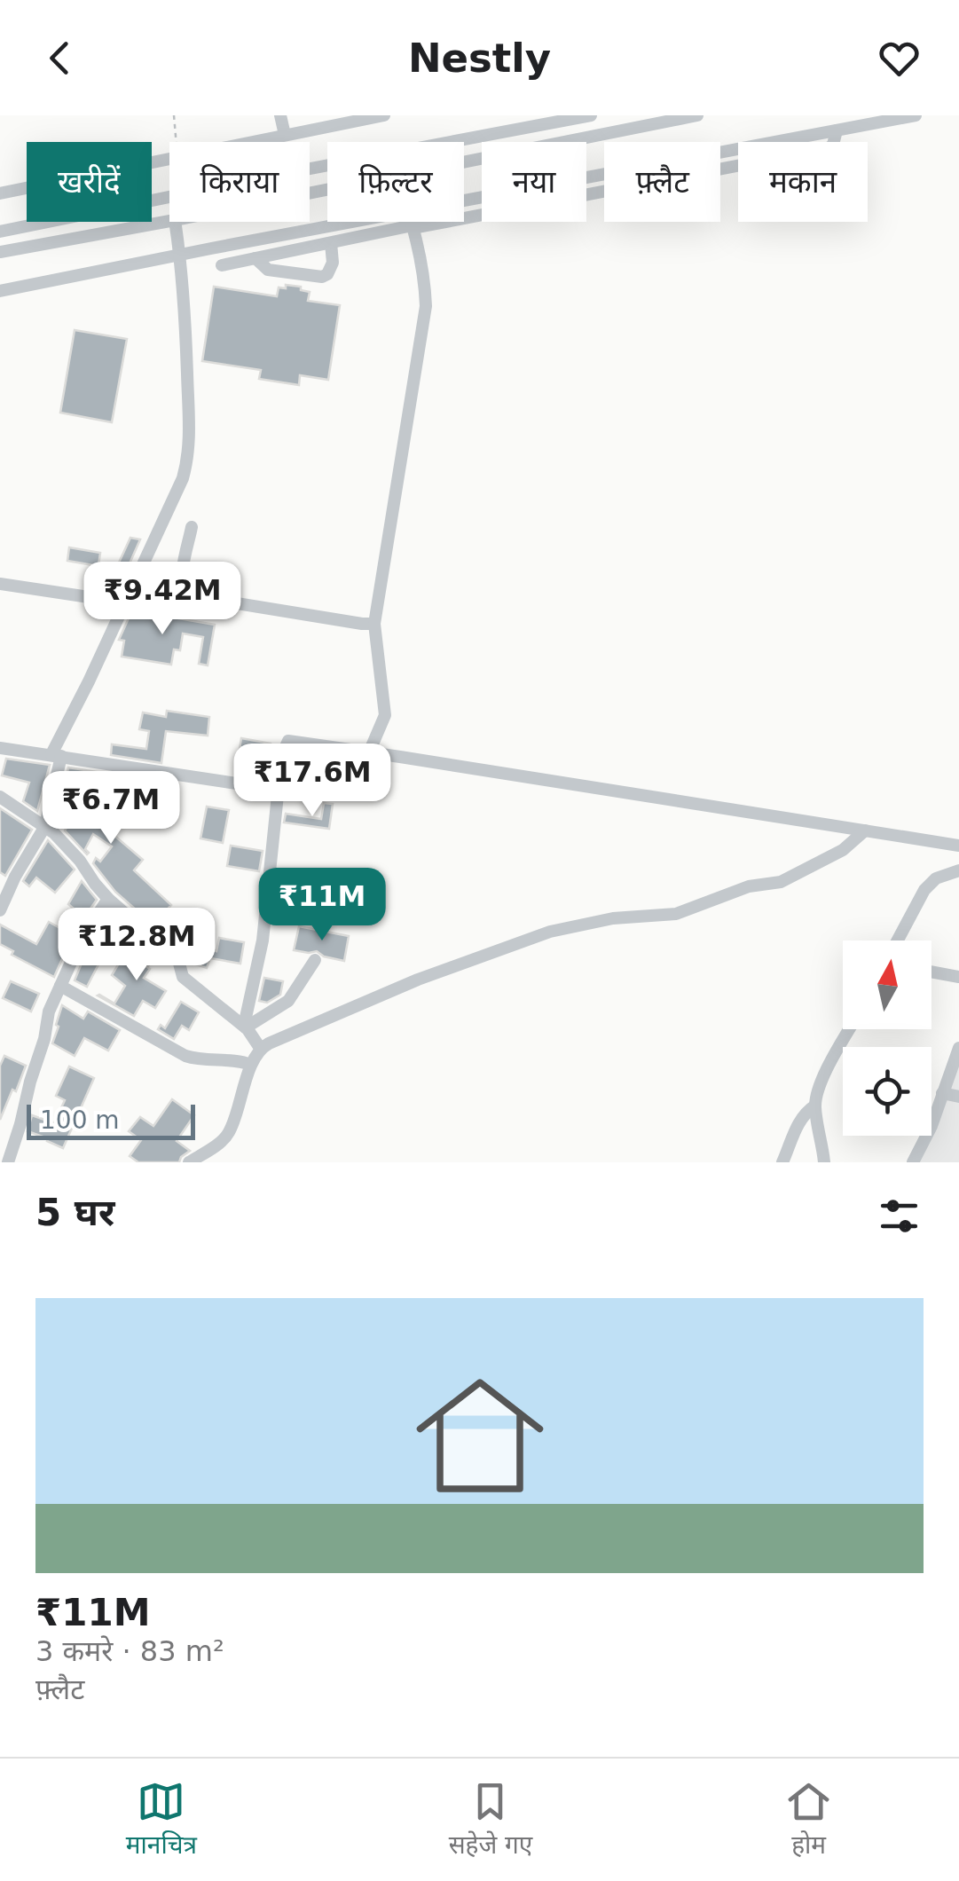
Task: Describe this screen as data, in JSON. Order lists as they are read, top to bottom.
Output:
{
  "scale_bar": "100 m",
  "north": "top",
  "page": {
    "header": "Nestly",
    "chip": [
      "खरीदें",
      "किराया",
      "फ़िल्टर",
      "नया",
      "फ़्लैट",
      "मकान"
    ],
    "price": [
      "₹9.42M",
      "₹17.6M",
      "₹6.7M",
      "₹11M",
      "₹12.8M"
    ],
    "scale": "100 m",
    "heading": "5 घर",
    "list": [
      {
        "name": "₹11M",
        "note": "3 कमरे · 83 m² · फ़्लैट"
      }
    ],
    "tabs": ["मानचित्र", "सहेजे गए", "होम"]
  }
}
